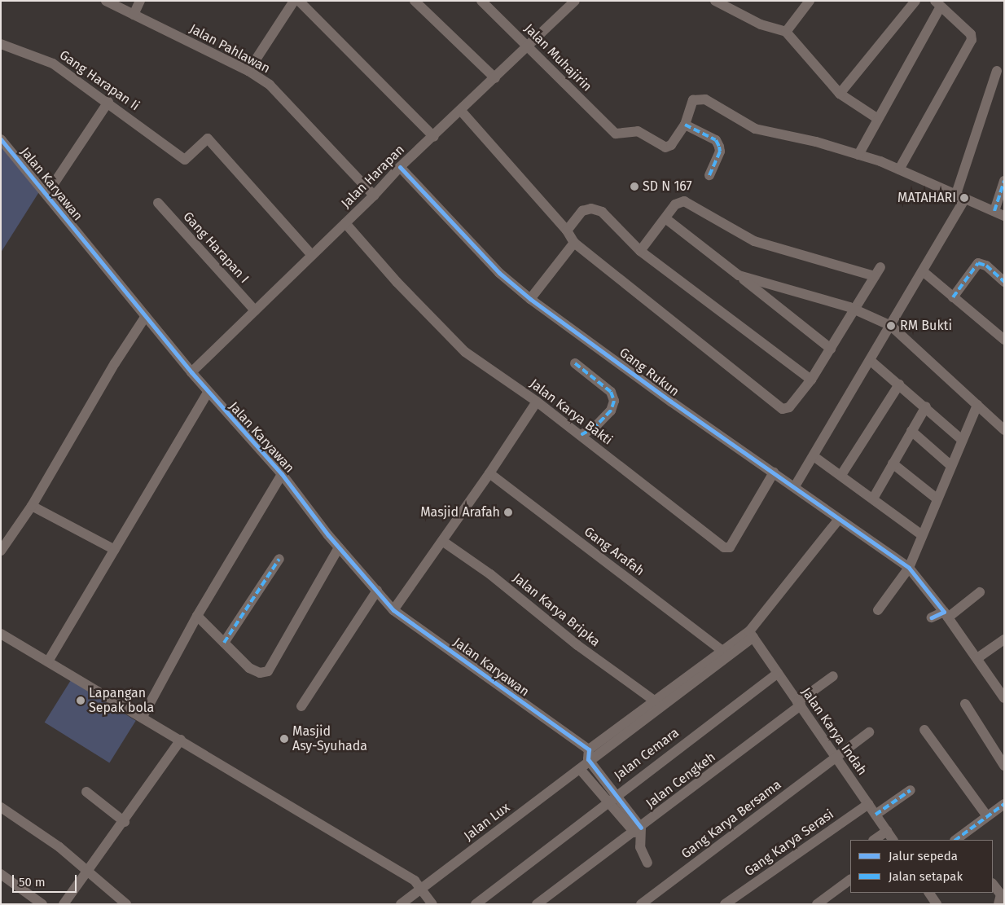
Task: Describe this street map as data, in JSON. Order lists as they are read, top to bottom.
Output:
{
  "streets": {
    "street": [
      "Jalan Pahlawan",
      "Jalan Muhajirin",
      "Gang Harapan Ii",
      "Jalan Harapan",
      "Jalan Karyawan",
      "Gang Harapan I",
      "Gang Rukun",
      "Jalan Karya Bakti",
      "Gang Arafah",
      "Jalan Karya Bripka",
      "Jalan Karya Indah",
      "Jalan Cemara",
      "Jalan Cengkeh",
      "Gang Karya Bersama",
      "Jalan Lux",
      "Gang Karya Serasi"
    ]
  },
  "crossings": [
    ["Jalan Pahlawan", "Jalan Harapan"],
    ["Jalan Muhajirin", "Jalan Harapan"],
    ["Gang Harapan Ii", "Jalan Harapan"],
    ["Jalan Harapan", "Jalan Karyawan"],
    ["Jalan Harapan", "Gang Harapan I"],
    ["Jalan Harapan", "Gang Rukun"],
    ["Jalan Harapan", "Jalan Karya Bakti"],
    ["Gang Rukun", "Jalan Karya Bakti"],
    ["Jalan Karya Indah", "Jalan Cemara"],
    ["Jalan Karya Indah", "Jalan Cengkeh"],
    ["Jalan Karya Indah", "Gang Karya Bersama"],
    ["Jalan Karya Indah", "Gang Karya Serasi"]
  ],
  "places": [
    "SD N 167",
    "MATAHARI",
    "RM Bukti",
    "Masjid Arafah",
    "Lapangan Sepak bola",
    "Masjid Asy-Syuhada"
  ],
  "legend": ["Jalur sepeda", "Jalan setapak"],
  "scale_bar": "50 m"
}
